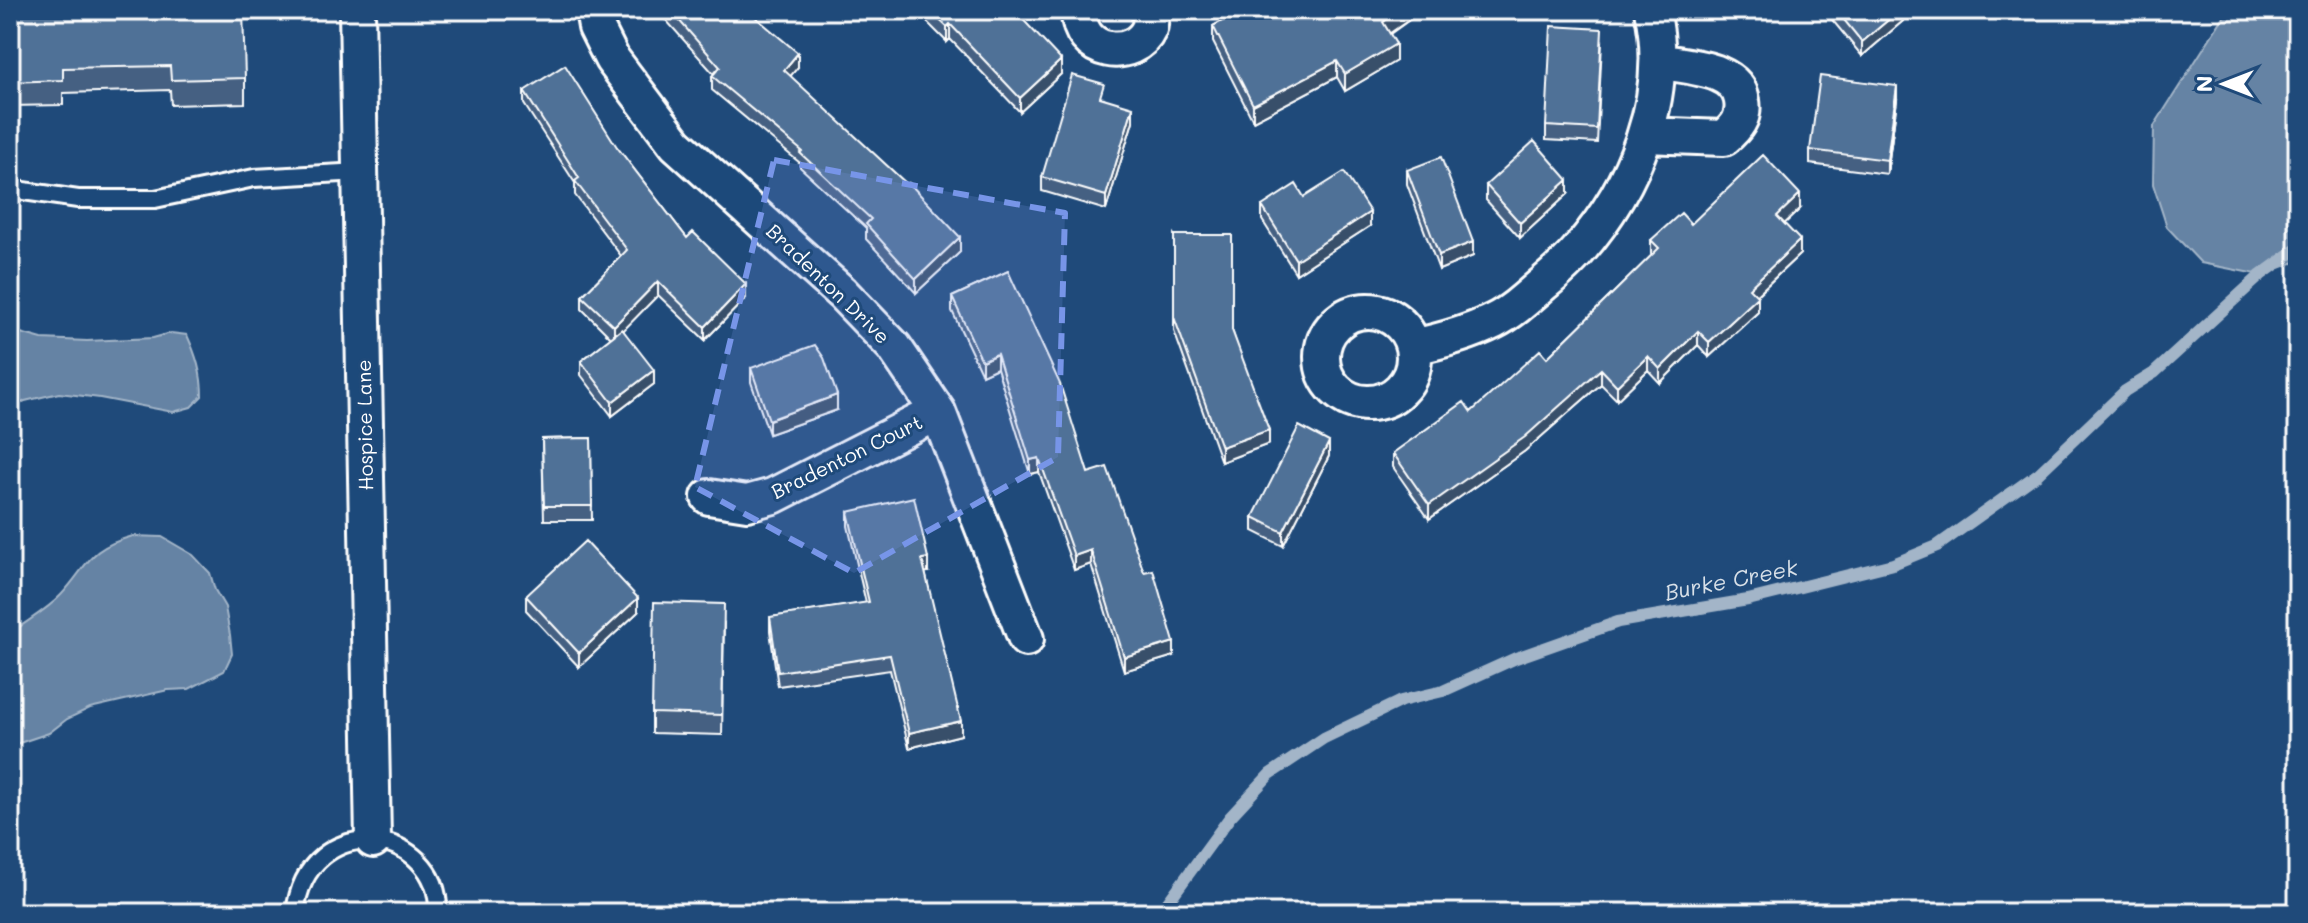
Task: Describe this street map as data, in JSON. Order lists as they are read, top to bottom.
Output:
{
  "streets": {
    "street": ["Bradenton Drive", "Hospice Lane", "Bradenton Court"]
  },
  "crossings": [
    ["Bradenton Drive", "Bradenton Court"]
  ],
  "water": ["Burke Creek"],
  "north": "left"
}
